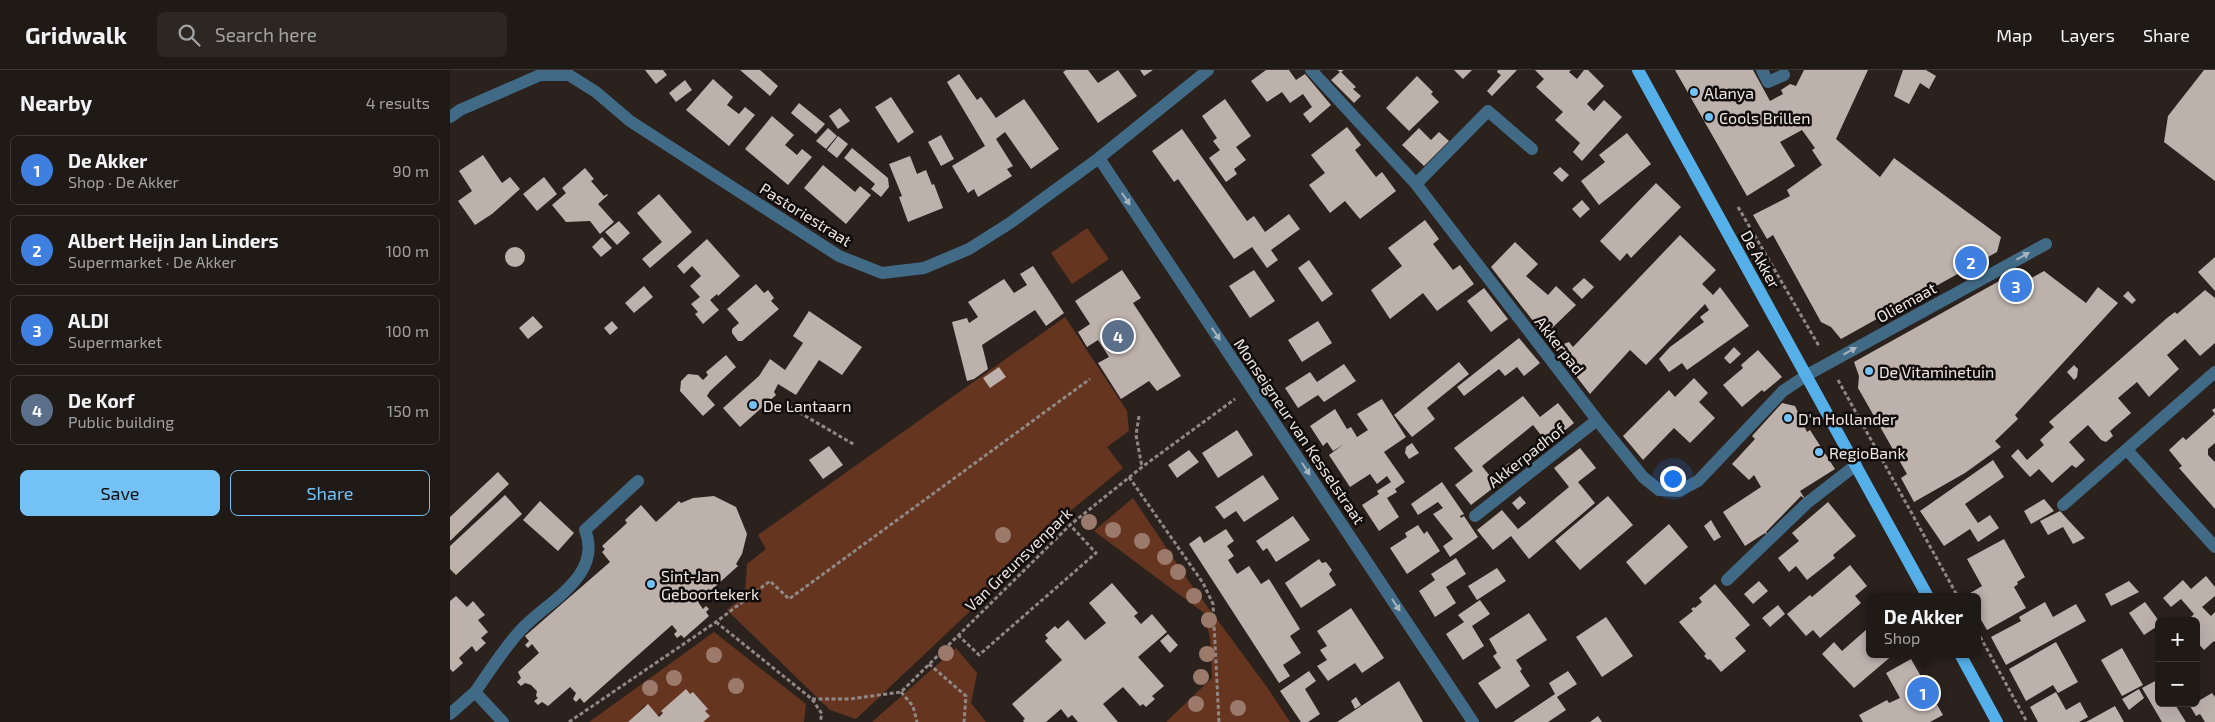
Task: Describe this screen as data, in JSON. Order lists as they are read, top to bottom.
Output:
{
  "streets": {
    "main road": ["De Akker"],
    "street": [
      "Pastoriestraat",
      "Oliemaat",
      "Akkerpad",
      "Monseigneur van Kesselstraat",
      "Akkerpadhof"
    ],
    "path": ["Van Greunsvenpark"]
  },
  "crossings": [
    ["Pastoriestraat", "Monseigneur van Kesselstraat"],
    ["De Akker", "Oliemaat"],
    ["De Akker", "Akkerpad"],
    ["Oliemaat", "Akkerpad"],
    ["Akkerpad", "Akkerpadhof"],
    ["Monseigneur van Kesselstraat", "Van Greunsvenpark"]
  ],
  "one_way": ["Oliemaat", "Monseigneur van Kesselstraat"],
  "places": [
    "Alanya",
    "Cools Brillen",
    "De Vitaminetuin",
    "De Lantaarn",
    "D'n Hollander",
    "RegioBank",
    "Sint-Jan Geboortekerk"
  ],
  "page": {
    "header": "Gridwalk",
    "search": "Search here",
    "nav": ["Map", "Layers", "Share"],
    "heading": ["Nearby", "4 results"],
    "list": [
      {
        "mark": "1",
        "name": "De Akker",
        "note": "Shop · De Akker",
        "value": "90 m"
      },
      {
        "mark": "2",
        "name": "Albert Heijn Jan Linders",
        "note": "Supermarket · De Akker",
        "value": "100 m"
      },
      {
        "mark": "3",
        "name": "ALDI",
        "note": "Supermarket",
        "value": "100 m"
      },
      {
        "mark": "4",
        "name": "De Korf",
        "note": "Public building",
        "value": "150 m"
      }
    ],
    "pins": [
      "2",
      "3",
      "4",
      "1"
    ],
    "buttons": ["Save", "Share"],
    "popup": ["De Akker", "Shop"],
    "map_buttons": ["+", "−"]
  }
}
